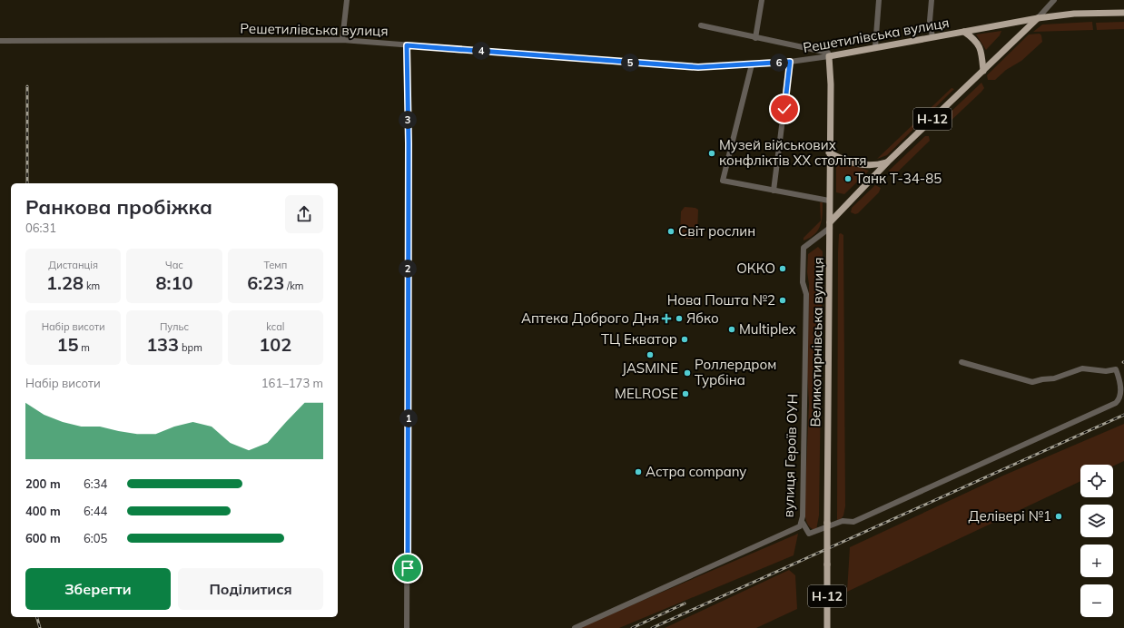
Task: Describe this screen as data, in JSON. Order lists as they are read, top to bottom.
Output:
{
  "streets": {
    "main road": ["Решетилівська вулиця", "Н-12", "Великотирнівська вулиця"],
    "street": ["вулиця Героїв ОУН"]
  },
  "crossings": [
    ["Решетилівська вулиця", "Н-12"],
    ["Решетилівська вулиця", "Великотирнівська вулиця"],
    ["Н-12", "Великотирнівська вулиця"],
    ["Н-12", "вулиця Героїв ОУН"],
    ["Великотирнівська вулиця", "вулиця Героїв ОУН"]
  ],
  "places": {
    "other": [
      "Музей військових конфліктів ХХ століття",
      "Танк Т-34-85",
      "Світ рослин",
      "ОККО",
      "Нова Пошта №2",
      "Ябко",
      "Multiplex",
      "ТЦ Екватор",
      "JASMINE",
      "Роллердром Турбіна",
      "MELROSE",
      "Астра company",
      "Делівері №1"
    ],
    "health": ["Аптека Доброго Дня"]
  },
  "page": {
    "pins": [
      "4",
      "5",
      "6",
      "3",
      "2",
      "1"
    ],
    "heading": ["Ранкова пробіжка", "06:31"],
    "stats": [
      ["Дистанція", "1.28 km"],
      ["Час", "8:10"],
      ["Темп", "6:23 /km"],
      ["Набір висоти", "15 m"],
      ["Пульс", "133 bpm"],
      ["kcal", "102"]
    ],
    "chart": ["Набір висоти", "161–173 m"],
    "map_buttons": ["+", "−"],
    "list": [
      {
        "name": "200 m",
        "note": "6:34"
      },
      {
        "name": "400 m",
        "note": "6:44"
      },
      {
        "name": "600 m",
        "note": "6:05"
      }
    ],
    "buttons": ["Зберегти", "Поділитися"]
  }
}
